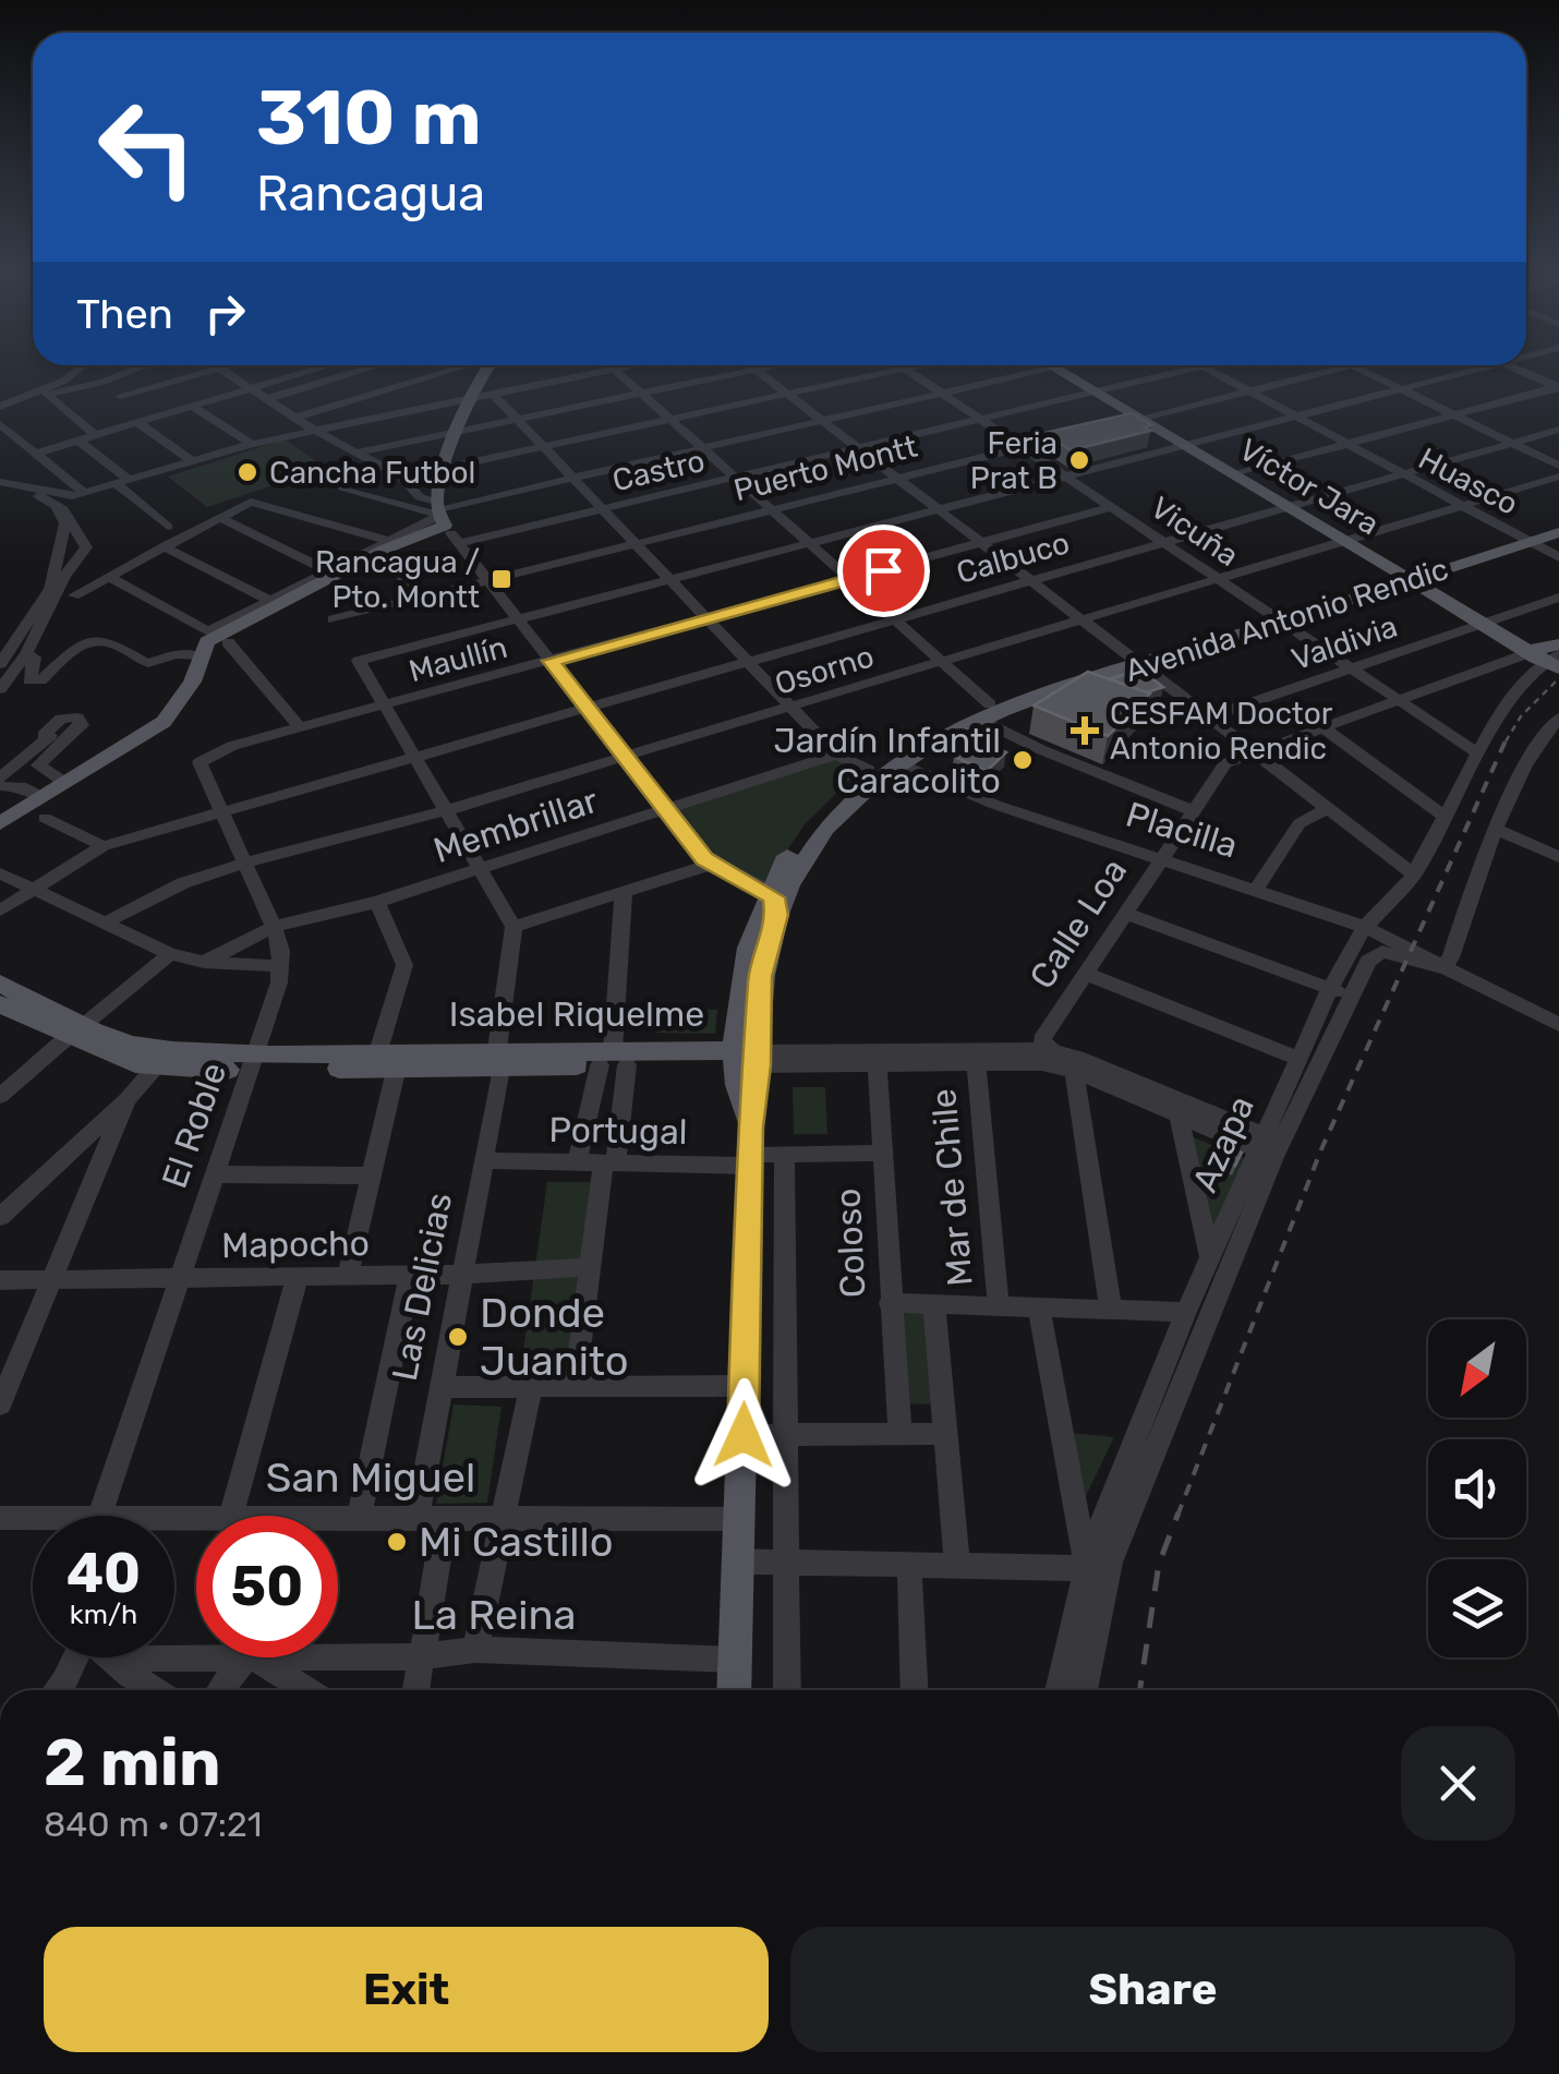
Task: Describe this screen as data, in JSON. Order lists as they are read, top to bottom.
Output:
{
  "streets": {
    "main road": ["Víctor Jara", "Avenida Antonio Rendic", "Isabel Riquelme"],
    "street": [
      "Puerto Montt",
      "Castro",
      "Huasco",
      "Vicuña",
      "Calbuco",
      "Valdivia",
      "Maullín",
      "Osorno",
      "Membrillar",
      "Placilla",
      "Calle Loa",
      "El Roble",
      "Portugal",
      "Azapa",
      "Mar de Chile",
      "Coloso",
      "Mapocho",
      "Las Delicias",
      "San Miguel",
      "La Reina"
    ]
  },
  "crossings": [
    ["Puerto Montt", "Vicuña"],
    ["Castro", "Víctor Jara"],
    ["Castro", "Vicuña"],
    ["Huasco", "Calbuco"],
    ["Huasco", "Avenida Antonio Rendic"],
    ["Huasco", "Osorno"],
    ["Víctor Jara", "Calbuco"],
    ["Víctor Jara", "Avenida Antonio Rendic"],
    ["Víctor Jara", "Valdivia"],
    ["Víctor Jara", "Osorno"],
    ["Víctor Jara", "Calle Loa"],
    ["Víctor Jara", "Azapa"],
    ["Vicuña", "Calbuco"],
    ["Vicuña", "Avenida Antonio Rendic"],
    ["Vicuña", "Valdivia"],
    ["Vicuña", "Maullín"],
    ["Vicuña", "Osorno"],
    ["Vicuña", "Calle Loa"],
    ["Vicuña", "Azapa"],
    ["Calbuco", "El Roble"],
    ["Avenida Antonio Rendic", "Placilla"],
    ["Avenida Antonio Rendic", "Isabel Riquelme"],
    ["Avenida Antonio Rendic", "Portugal"],
    ["Avenida Antonio Rendic", "San Miguel"],
    ["Avenida Antonio Rendic", "La Reina"],
    ["Maullín", "El Roble"],
    ["Osorno", "El Roble"],
    ["Membrillar", "El Roble"],
    ["Placilla", "Calle Loa"],
    ["Placilla", "Azapa"],
    ["Calle Loa", "Isabel Riquelme"],
    ["Calle Loa", "Azapa"],
    ["Isabel Riquelme", "El Roble"],
    ["Isabel Riquelme", "Azapa"],
    ["Isabel Riquelme", "Mar de Chile"],
    ["Isabel Riquelme", "Coloso"],
    ["Isabel Riquelme", "Las Delicias"],
    ["El Roble", "Mapocho"],
    ["Portugal", "Coloso"],
    ["Portugal", "Las Delicias"],
    ["Mapocho", "Las Delicias"],
    ["Las Delicias", "San Miguel"],
    ["Las Delicias", "La Reina"]
  ],
  "places": {
    "other": [
      "Feria Prat B",
      "Cancha Futbol",
      "Jardín Infantil Caracolito",
      "Donde Juanito",
      "Mi Castillo"
    ],
    "transit": ["Rancagua / Pto. Montt"],
    "health": ["CESFAM Doctor Antonio Rendic"]
  },
  "north": "bottom left",
  "page": {
    "turn": ["310 m", "Rancagua"],
    "then": "Then",
    "speed": "40 km/h",
    "limit": "50",
    "heading": ["2 min", "840 m · 07:21"],
    "buttons": ["Exit", "Share"]
  }
}
